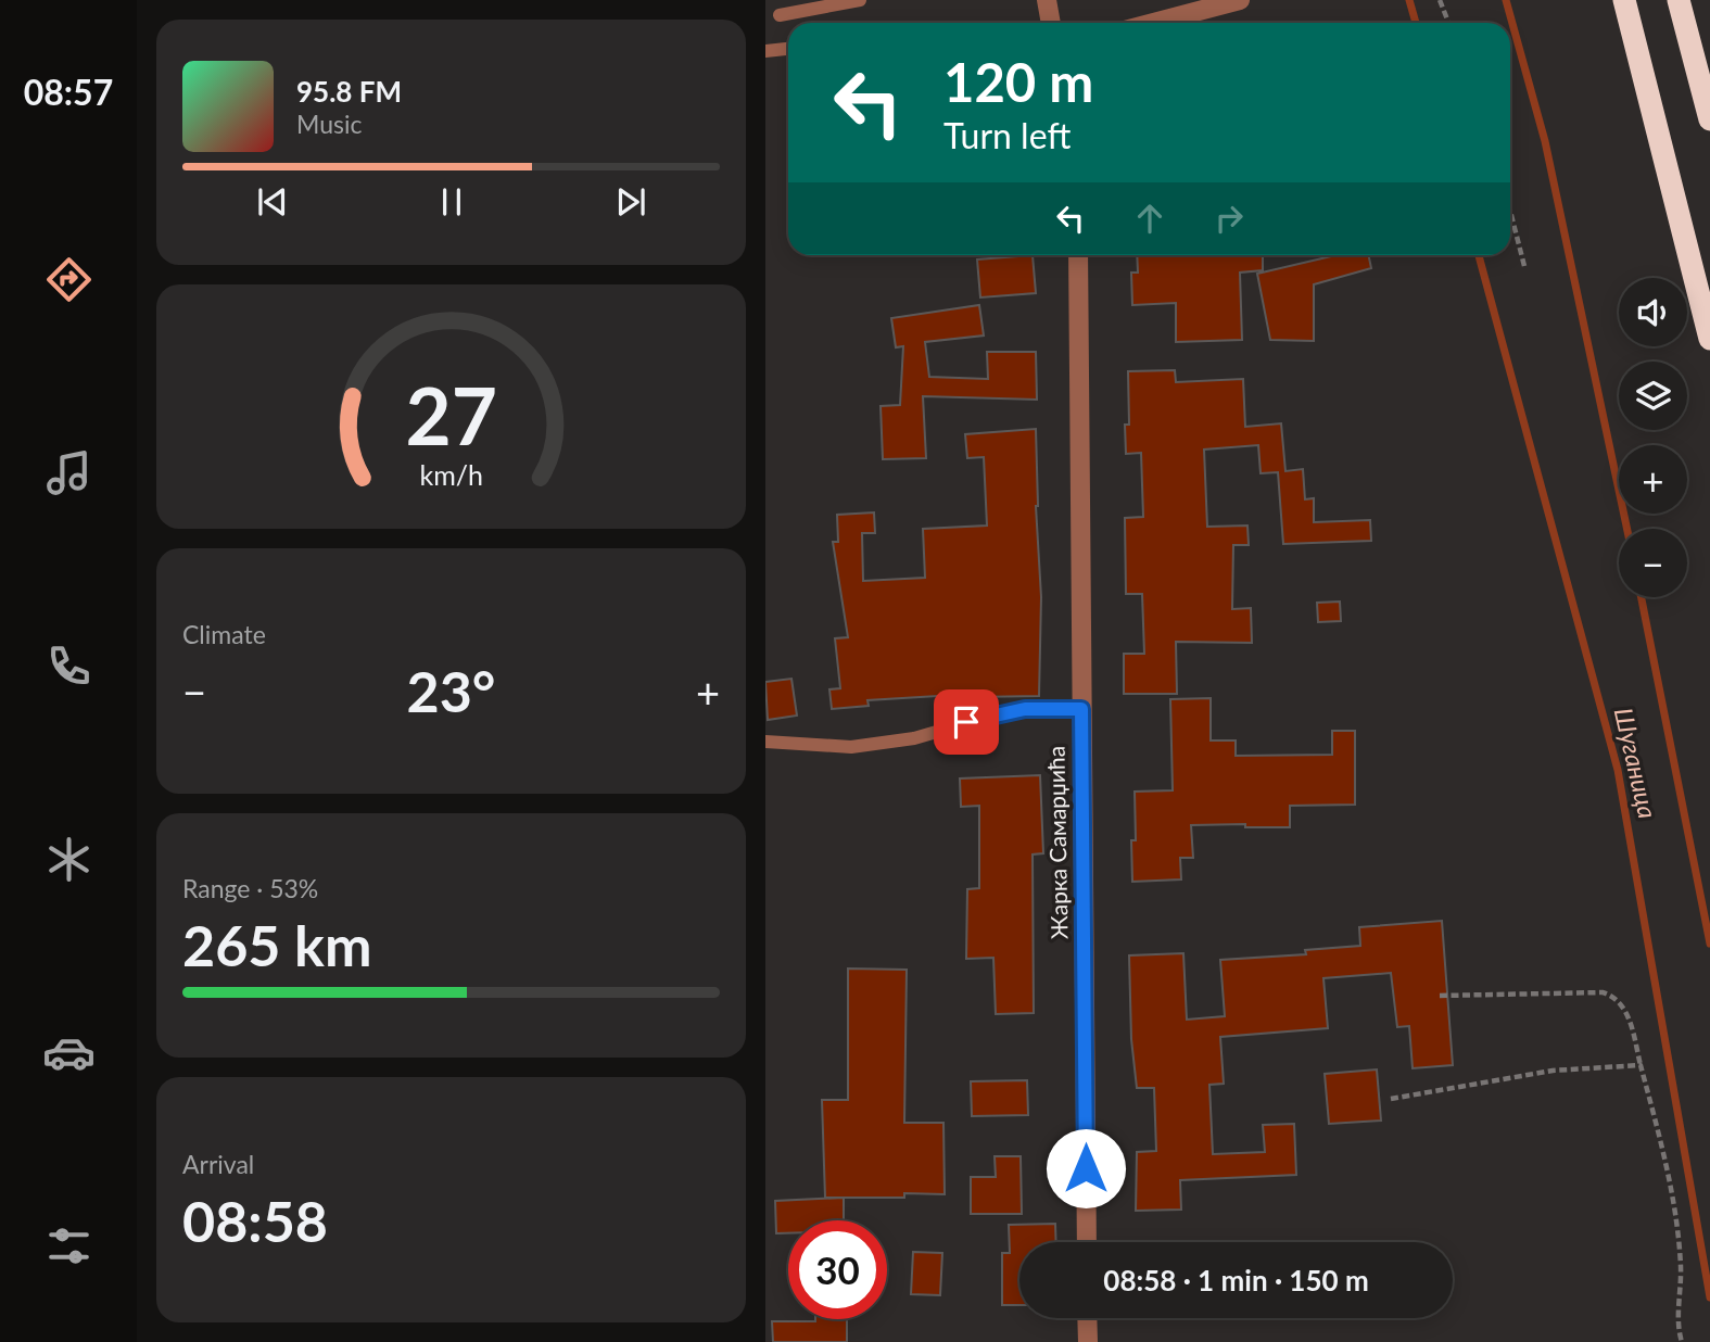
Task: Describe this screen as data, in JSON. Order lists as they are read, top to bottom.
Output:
{
  "streets": {
    "street": ["Жарка Самарџића"]
  },
  "water": ["Шуганица"],
  "page": {
    "tabs": "08:57",
    "turn": ["120 m", "Turn left"],
    "song": ["95.8 FM", "Music"],
    "map_buttons": ["+", "−"],
    "tile": [
      "Climate",
      ["Range · 53%", "265 km"],
      ["Arrival", "08:58"]
    ],
    "heat": ["−", "23°", "+"],
    "limit": "30",
    "trip": "08:58 · 1 min · 150 m",
    "gauge": ["27", "km/h"]
  }
}
